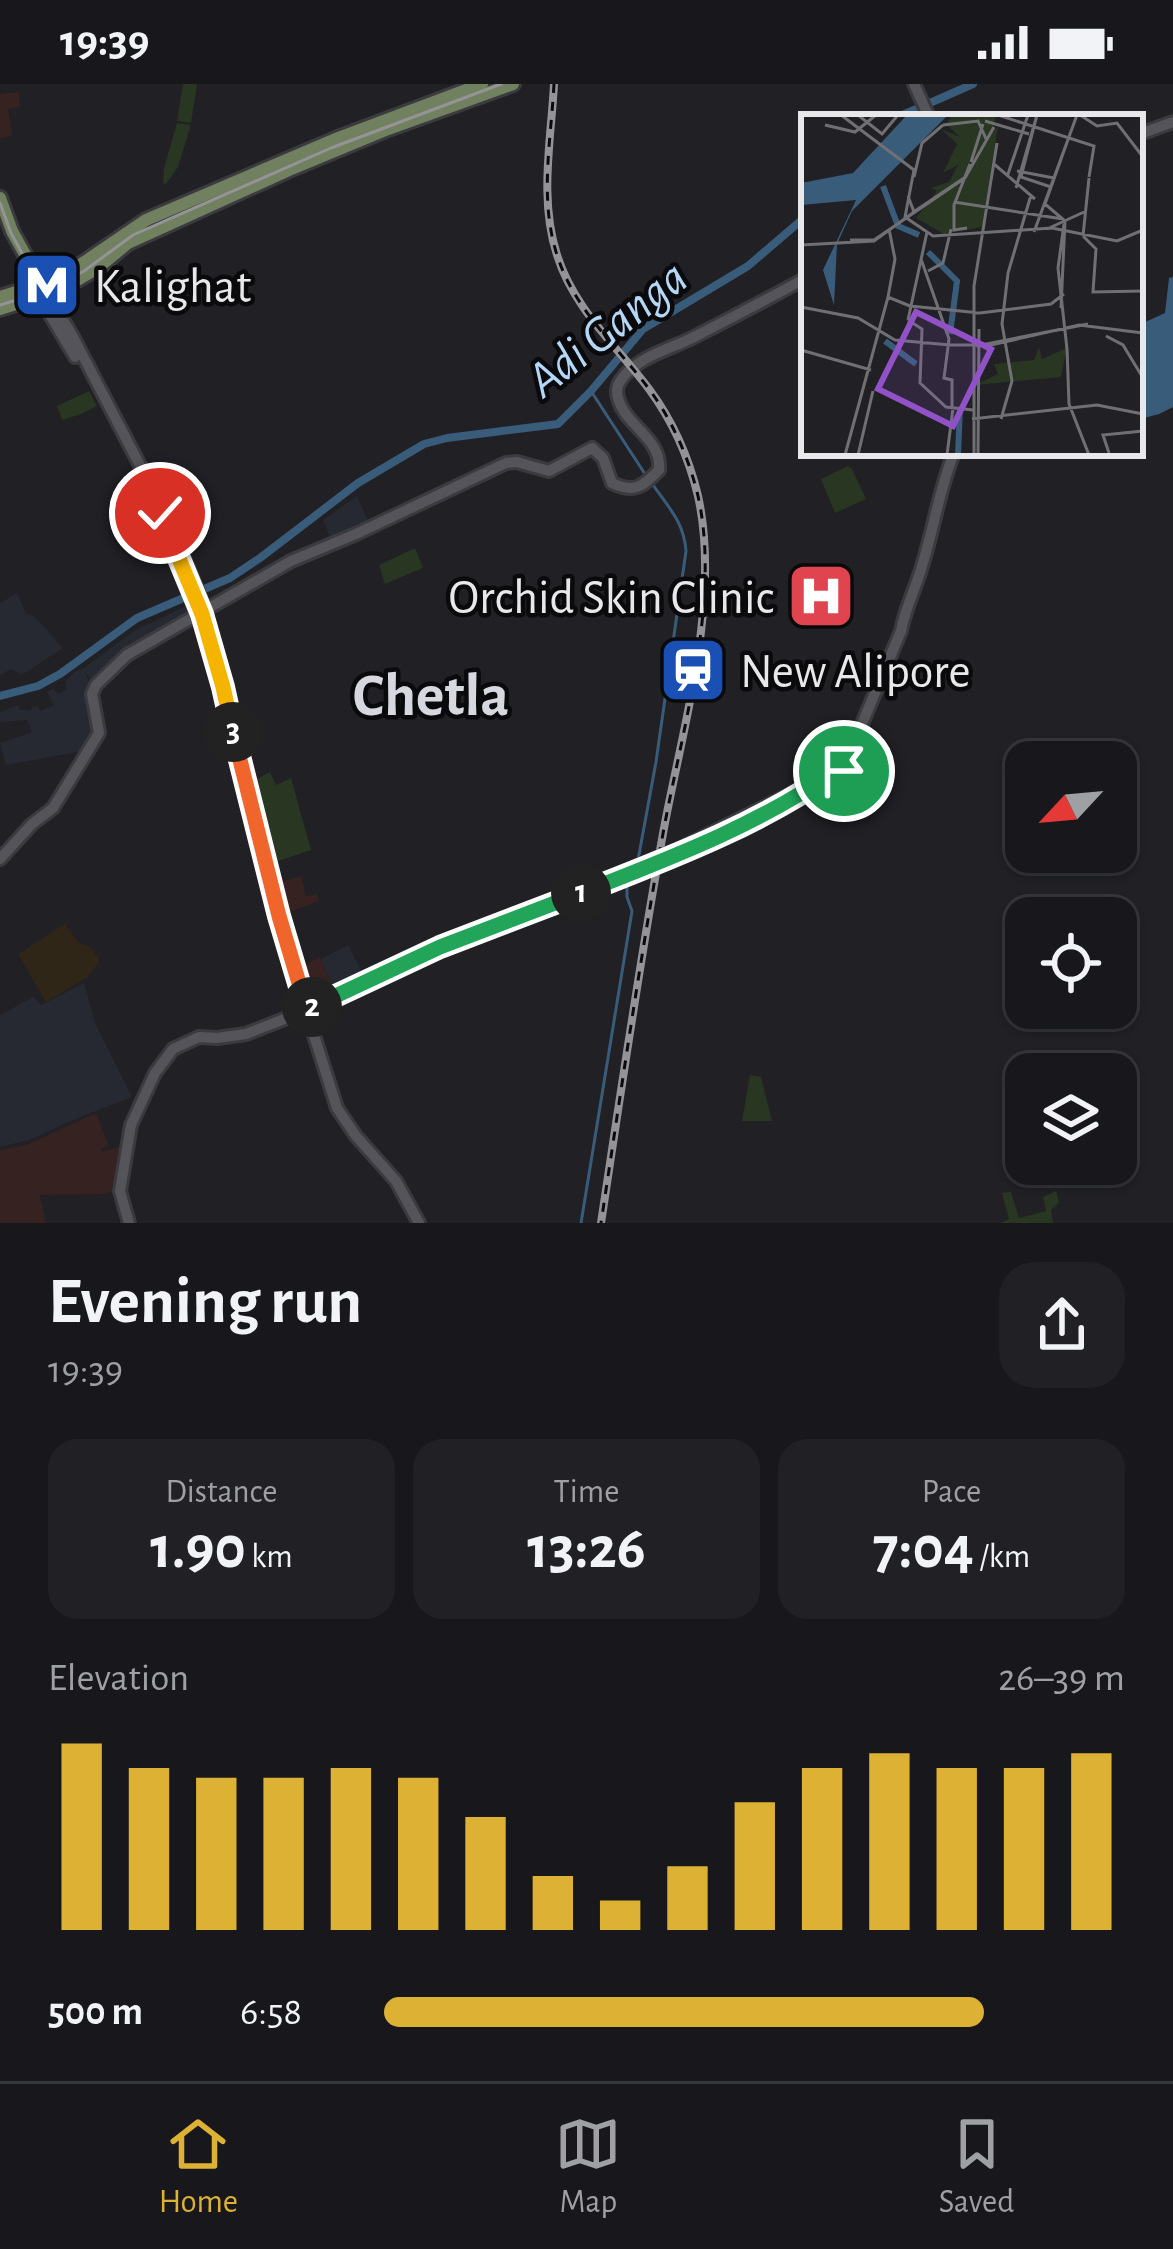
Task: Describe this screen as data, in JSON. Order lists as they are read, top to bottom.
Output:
{
  "districts": ["Chetla"],
  "water": ["Adi Ganga"],
  "places": {
    "metro station": ["Kalighat"],
    "hospital": ["Orchid Skin Clinic"],
    "station": ["New Alipore"]
  },
  "north": "bottom left",
  "page": {
    "status": "19:39",
    "pins": ["3", "1", "2"],
    "heading": ["Evening run", "19:39"],
    "stats": [
      ["Distance", "1.90 km"],
      ["Time", "13:26"],
      ["Pace", "7:04 /km"]
    ],
    "chart": ["Elevation", "26–39 m"],
    "list": [
      {
        "name": "500 m",
        "note": "6:58"
      }
    ],
    "tabs": ["Home", "Map", "Saved"]
  }
}
